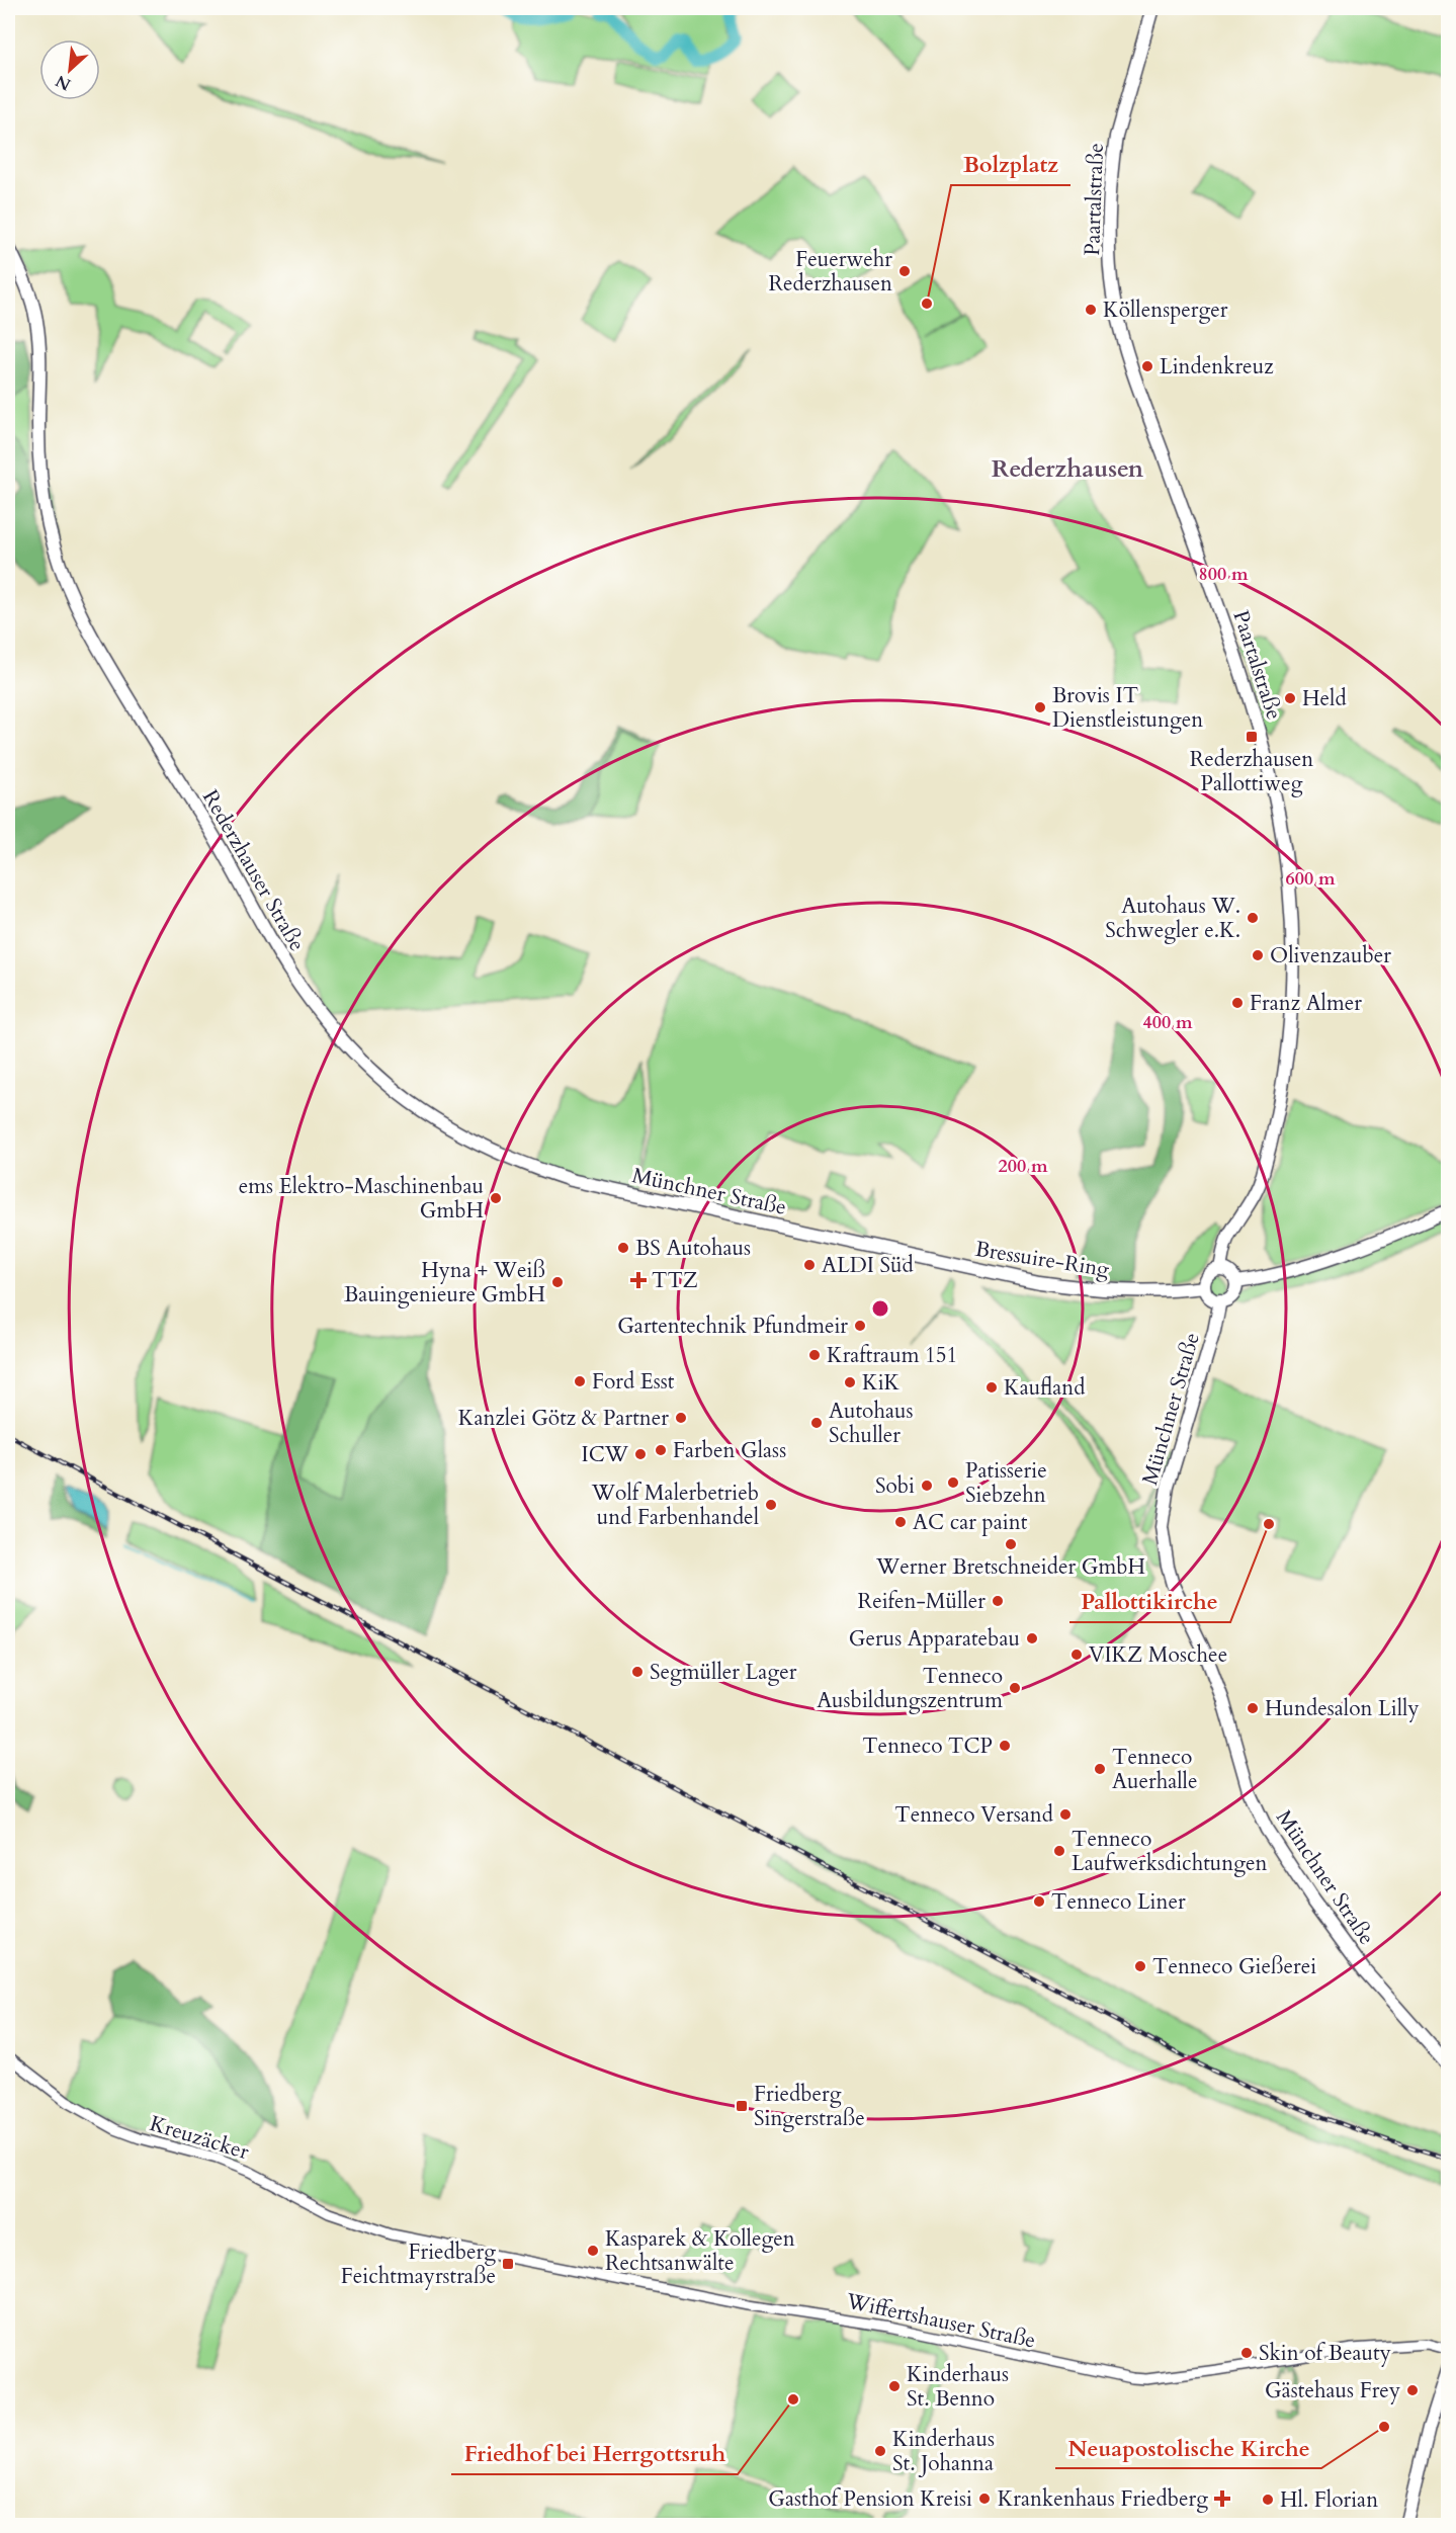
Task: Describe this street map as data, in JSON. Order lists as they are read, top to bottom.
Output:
{
  "streets": {
    "main road": [
      "Paartalstraße",
      "Rederzhauser Straße",
      "Münchner Straße",
      "Bressuire-Ring"
    ],
    "street": ["Kreuzäcker", "Wiffertshauser Straße"]
  },
  "crossings": [
    ["Paartalstraße", "Münchner Straße"],
    ["Paartalstraße", "Bressuire-Ring"],
    ["Rederzhauser Straße", "Münchner Straße"],
    ["Münchner Straße", "Bressuire-Ring"],
    ["Kreuzäcker", "Wiffertshauser Straße"]
  ],
  "districts": ["Rederzhausen"],
  "places": {
    "other": [
      "Feuerwehr Rederzhausen",
      "Bolzplatz",
      "Köllensperger",
      "Lindenkreuz",
      "Held",
      "Brovis IT Dienstleistungen",
      "Autohaus W. Schwegler e.K.",
      "Olivenzauber",
      "Franz Almer",
      "ems Elektro-Maschinenbau GmbH",
      "BS Autohaus",
      "ALDI Süd",
      "Hyna + Weiß Bauingenieure GmbH",
      "Gartentechnik Pfundmeir",
      "Kraftraum 151",
      "Ford Esst",
      "KiK",
      "Kaufland",
      "Kanzlei Götz & Partner",
      "Autohaus Schuller",
      "Farben Glass",
      "ICW",
      "Patisserie Siebzehn",
      "Sobi",
      "Wolf Malerbetrieb und Farbenhandel",
      "AC car paint",
      "Pallottikirche",
      "Werner Bretschneider GmbH",
      "Reifen-Müller",
      "Gerus Apparatebau",
      "VIKZ Moschee",
      "Segmüller Lager",
      "Tenneco Ausbildungszentrum",
      "Hundesalon Lilly",
      "Tenneco TCP",
      "Tenneco Auerhalle",
      "Tenneco Versand",
      "Tenneco Laufwerksdichtungen",
      "Tenneco Liner",
      "Tenneco Gießerei",
      "Kasparek & Kollegen Rechtsanwälte",
      "Skin of Beauty",
      "Kinderhaus St. Benno",
      "Gästehaus Frey",
      "Friedhof bei Herrgottsruh",
      "Neuapostolische Kirche",
      "Kinderhaus St. Johanna",
      "Gasthof Pension Kreisi",
      "Hl. Florian"
    ],
    "transit": ["Rederzhausen Pallottiweg", "Friedberg Singerstraße", "Friedberg Feichtmayrstraße"],
    "health": ["TTZ", "Krankenhaus Friedberg"]
  },
  "north": "bottom left",
  "rings": [
    "800 m",
    "600 m",
    "400 m",
    "200 m"
  ]
}
